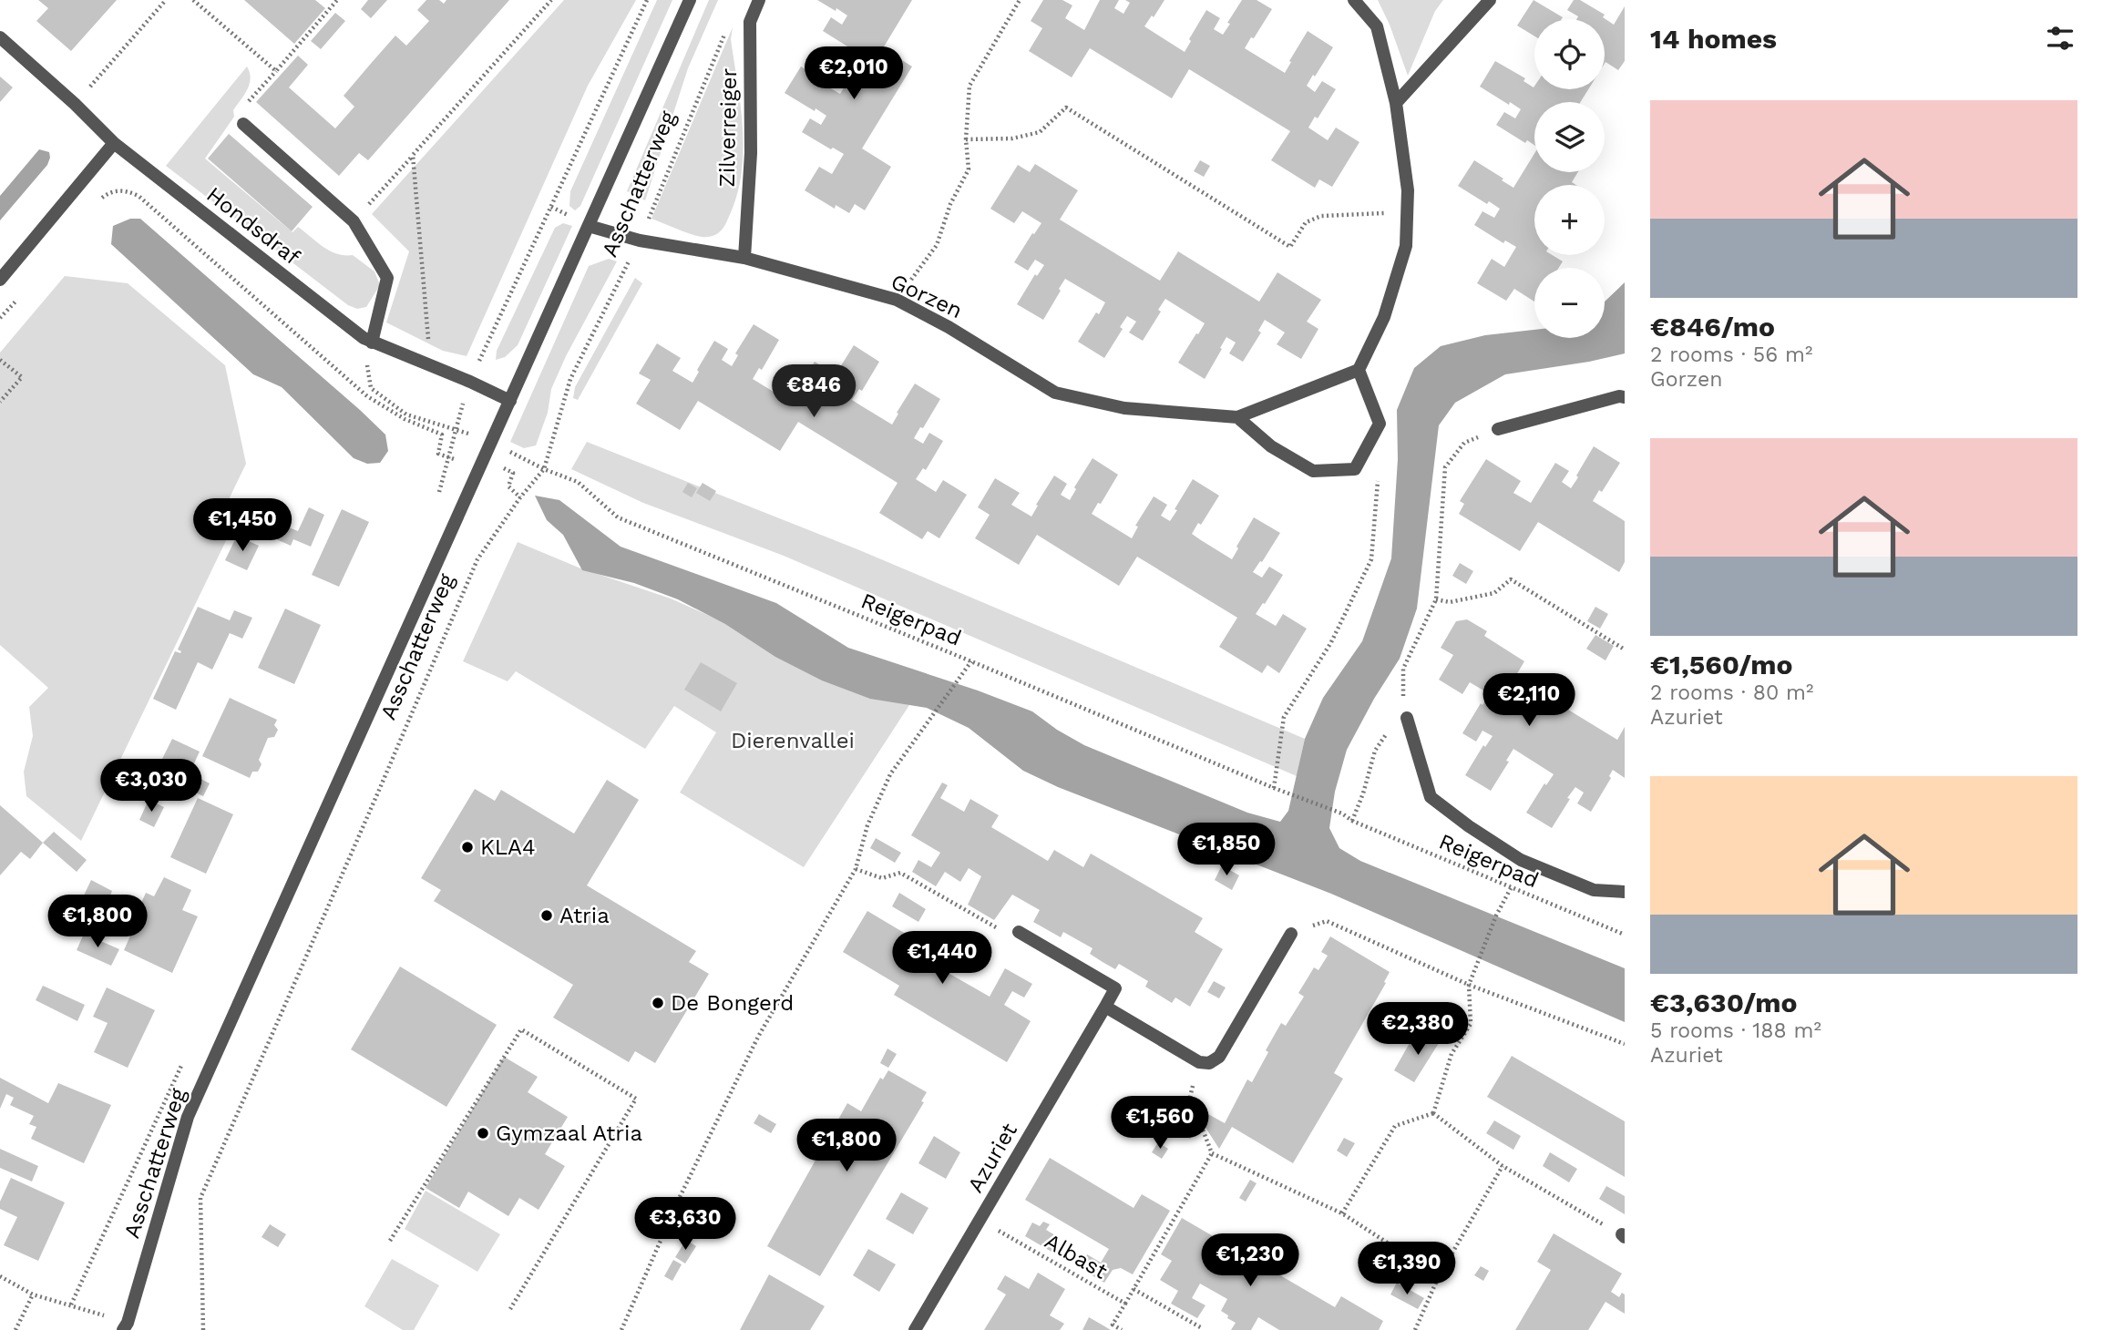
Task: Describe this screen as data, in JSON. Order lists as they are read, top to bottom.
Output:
{
  "streets": {
    "street": [
      "Zilverreiger",
      "Asschatterweg",
      "Hondsdraf",
      "Gorzen",
      "Azuriet"
    ],
    "path": ["Reigerpad", "Albast"]
  },
  "crossings": [
    ["Zilverreiger", "Gorzen"],
    ["Asschatterweg", "Hondsdraf"],
    ["Asschatterweg", "Gorzen"],
    ["Asschatterweg", "Reigerpad"],
    ["Azuriet", "Albast"]
  ],
  "parks": ["Dierenvallei"],
  "places": [
    "KLA4",
    "Atria",
    "De Bongerd",
    "Gymzaal Atria"
  ],
  "page": {
    "heading": "14 homes",
    "map_buttons": ["+", "−"],
    "price": [
      "€2,010",
      "€846",
      "€1,450",
      "€2,110",
      "€3,030",
      "€1,850",
      "€1,800",
      "€1,440",
      "€2,380",
      "€1,560",
      "€1,800",
      "€3,630",
      "€1,230",
      "€1,390"
    ],
    "list": [
      {
        "name": "€846/mo",
        "note": "2 rooms · 56 m² · Gorzen"
      },
      {
        "name": "€1,560/mo",
        "note": "2 rooms · 80 m² · Azuriet"
      },
      {
        "name": "€3,630/mo",
        "note": "5 rooms · 188 m² · Azuriet"
      }
    ]
  }
}
